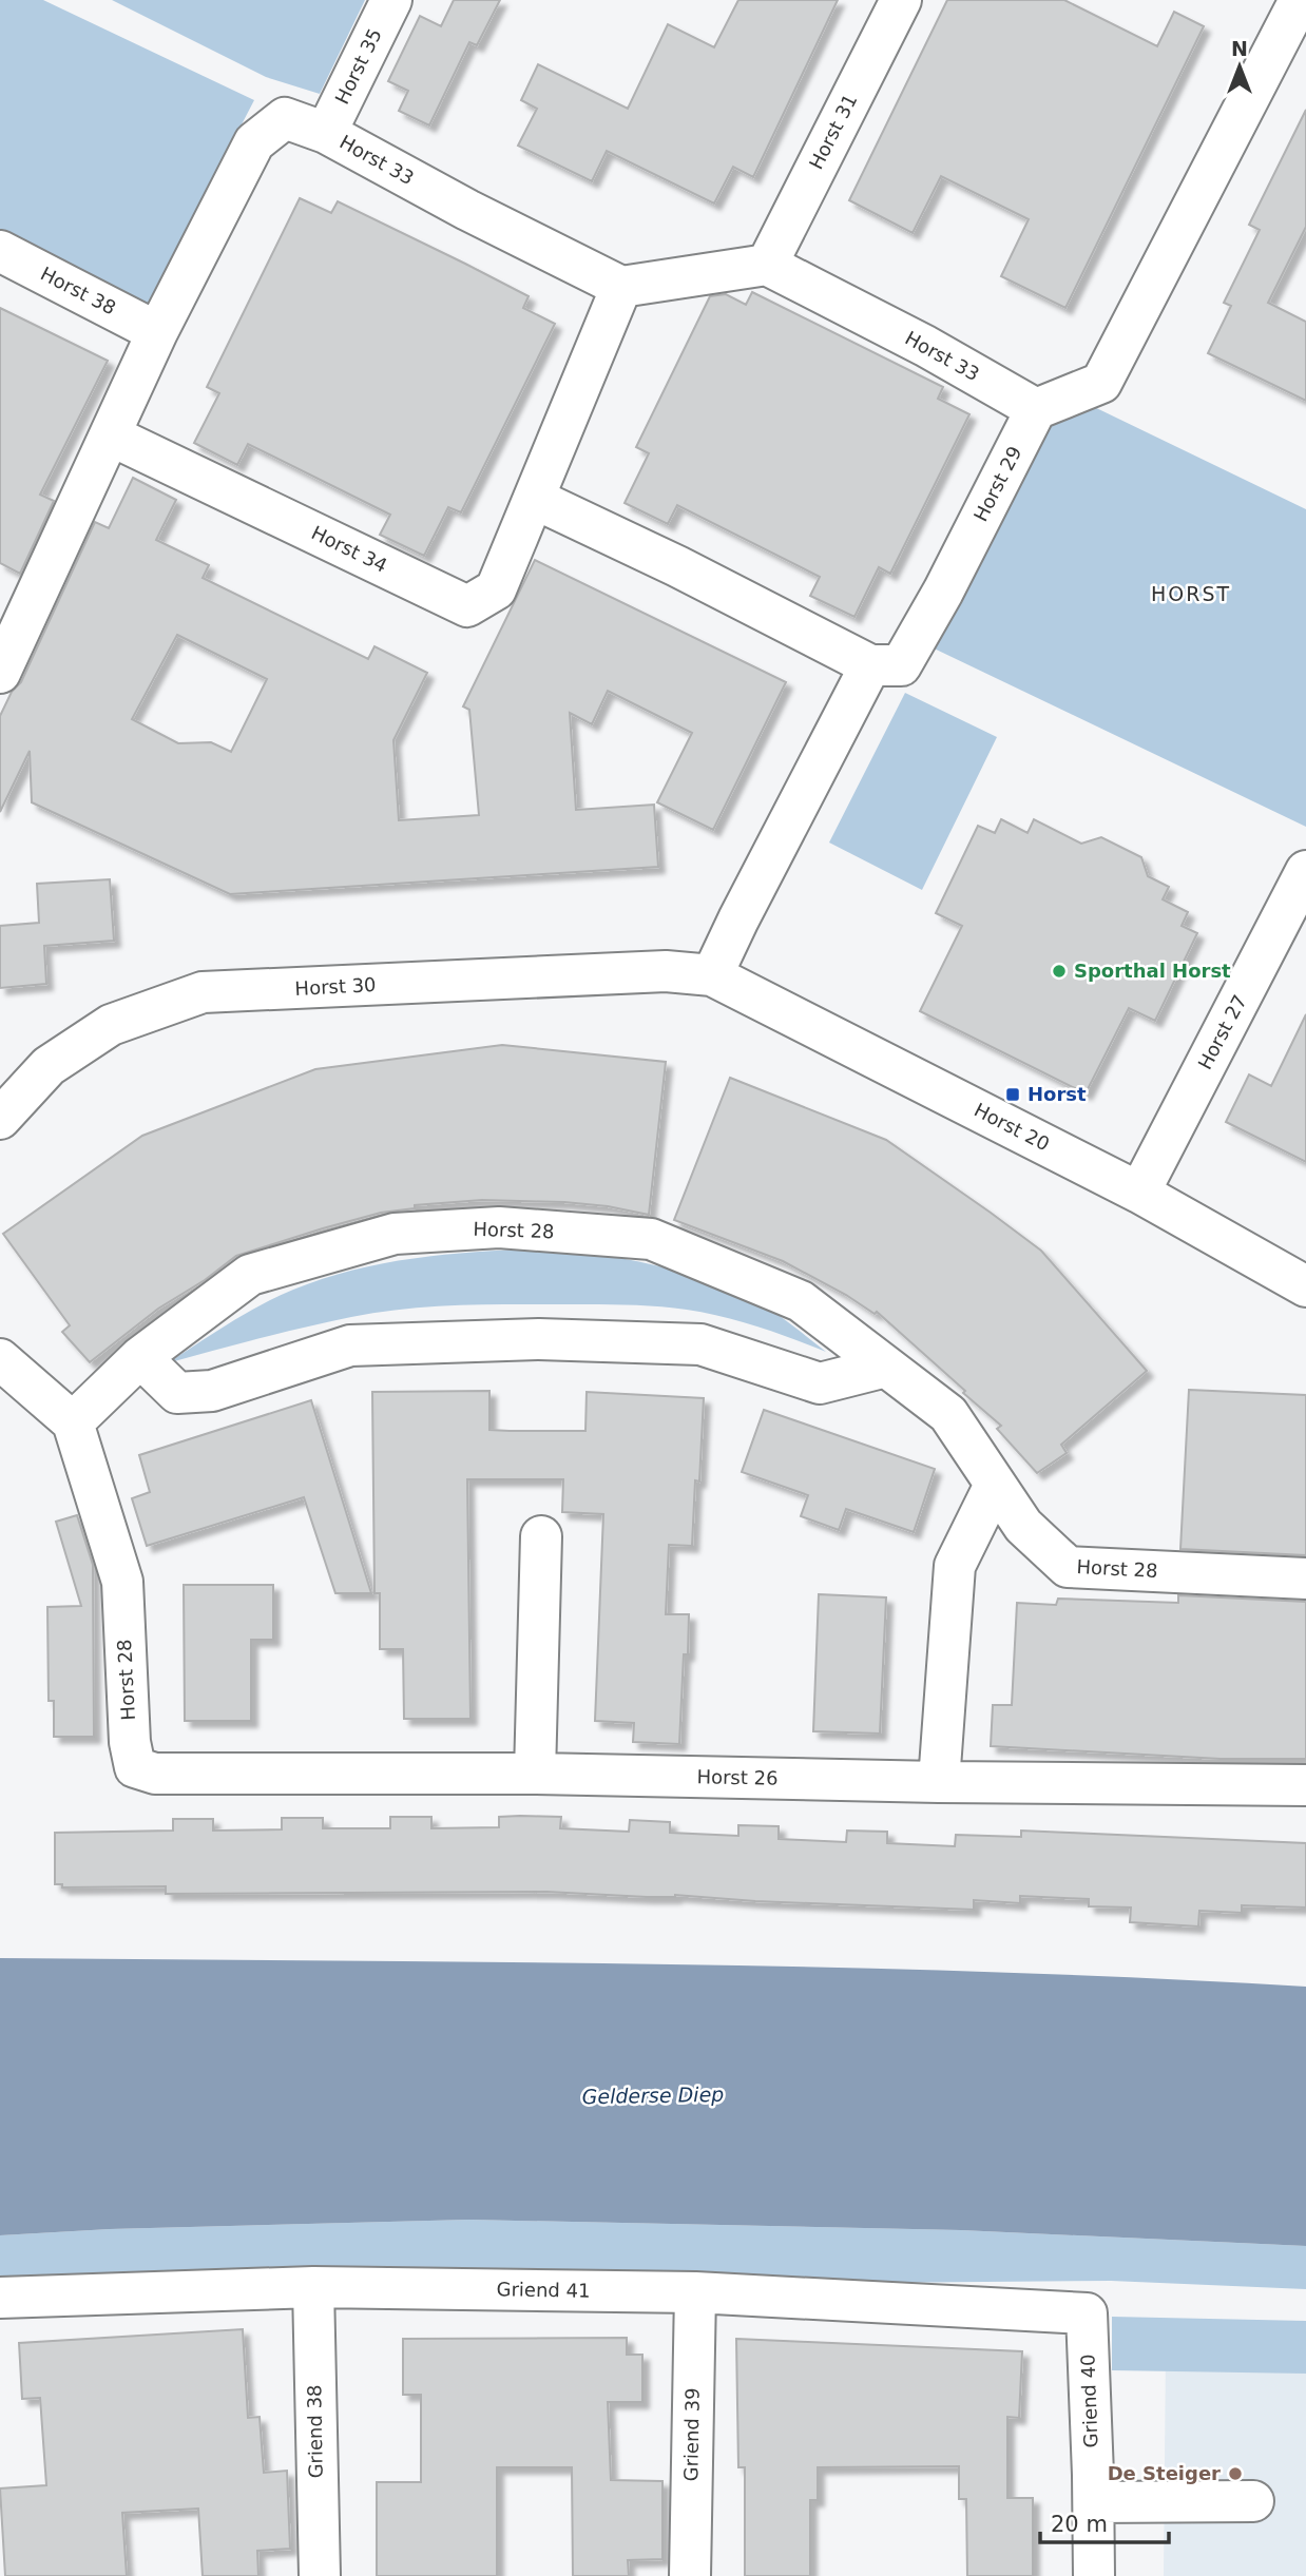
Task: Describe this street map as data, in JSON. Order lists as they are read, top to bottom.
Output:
{
  "streets": {
    "street": [
      "Horst 35",
      "Horst 31",
      "Horst 33",
      "Horst 38",
      "Horst 29",
      "Horst 34",
      "Horst 30",
      "Horst 27",
      "Horst 20",
      "Horst 28",
      "Horst 26",
      "Griend 41",
      "Griend 40",
      "Griend 38",
      "Griend 39"
    ]
  },
  "crossings": [
    ["Horst 35", "Horst 33"],
    ["Horst 31", "Horst 33"],
    ["Horst 33", "Horst 38"],
    ["Horst 33", "Horst 29"],
    ["Horst 33", "Horst 34"],
    ["Horst 30", "Horst 20"],
    ["Horst 27", "Horst 20"],
    ["Horst 28", "Horst 26"],
    ["Griend 41", "Griend 40"],
    ["Griend 41", "Griend 38"],
    ["Griend 41", "Griend 39"]
  ],
  "districts": ["HORST"],
  "water": ["Gelderse Diep"],
  "places": {
    "other": ["Sporthal Horst", "De Steiger"],
    "transit": ["Horst"]
  },
  "scale_bar": "20 m",
  "north": "top"
}
